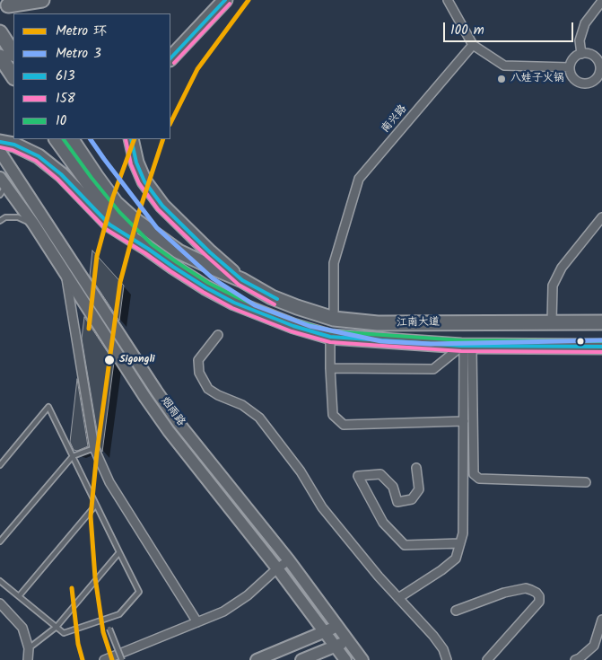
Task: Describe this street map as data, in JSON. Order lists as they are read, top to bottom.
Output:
{
  "streets": {
    "highway": ["江南大道"],
    "main road": ["烟雨路"],
    "street": ["南兴路"]
  },
  "crossings": [
    ["南兴路", "江南大道"]
  ],
  "places": ["八娃子火锅", "Sigongli"],
  "lines": [
    "metro line 环",
    "transit line 613",
    "transit line 158",
    "metro line 3",
    "transit line 10"
  ],
  "legend": [
    "Metro 环",
    "Metro 3",
    "613",
    "158",
    "10"
  ],
  "scale_bar": "100 m"
}
